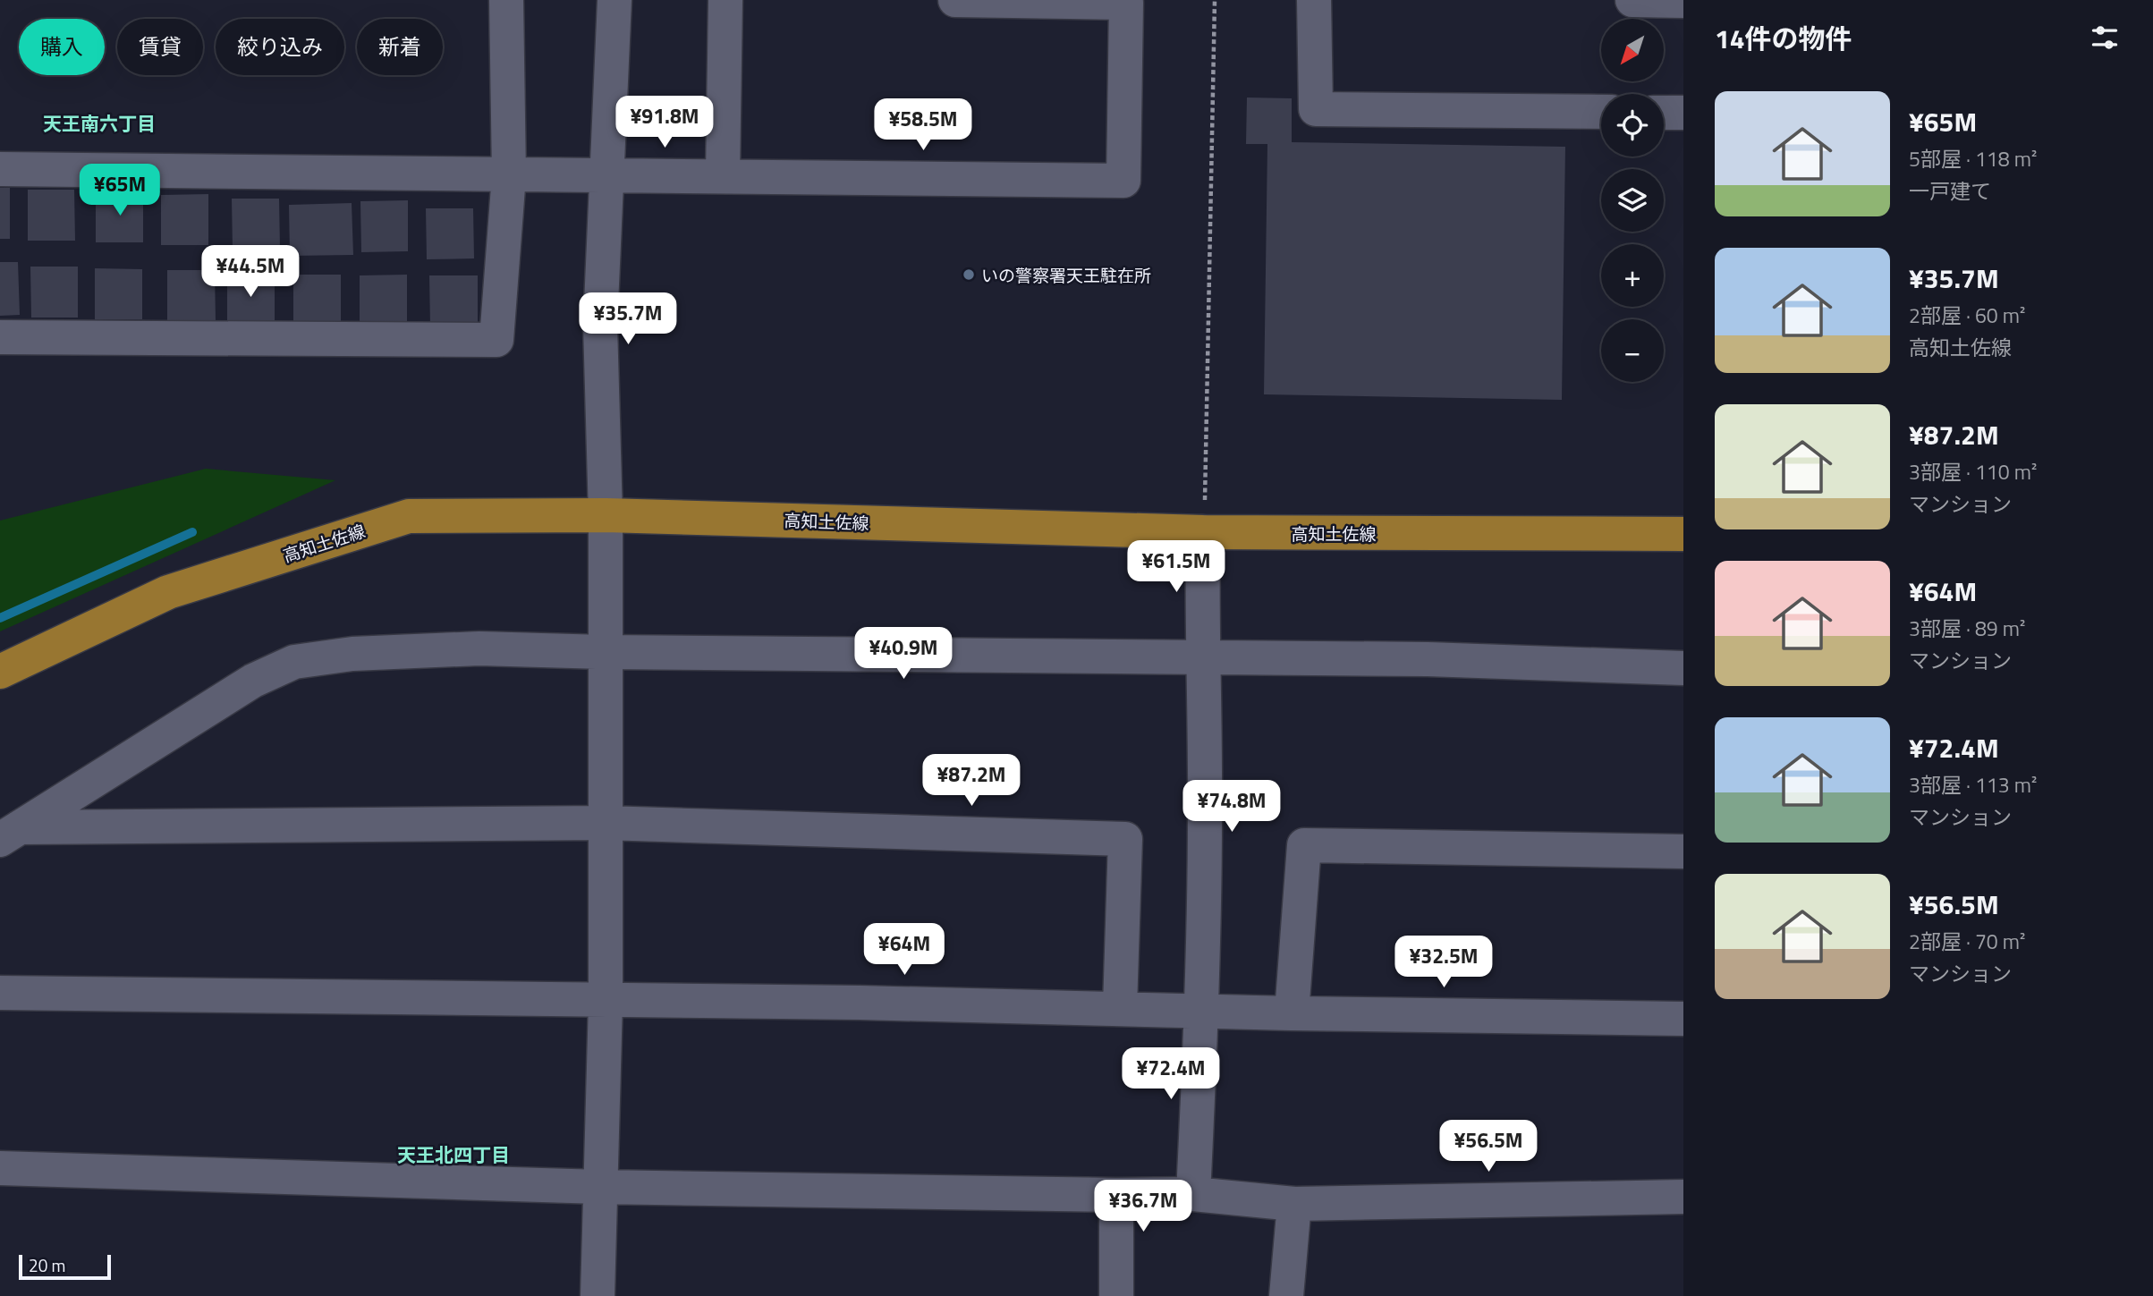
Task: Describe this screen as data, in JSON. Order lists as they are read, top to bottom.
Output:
{
  "streets": {
    "main road": ["高知土佐線"]
  },
  "districts": ["天王南六丁目", "天王北四丁目"],
  "places": ["いの警察署天王駐在所"],
  "scale_bar": "20 m",
  "north": "bottom left",
  "page": {
    "heading": "14件の物件",
    "map_buttons": ["+", "−"],
    "chip": [
      "購入",
      "賃貸",
      "絞り込み",
      "新着"
    ],
    "list": [
      {
        "name": "¥65M",
        "note": "5部屋 · 118 m² · 一戸建て"
      },
      {
        "name": "¥35.7M",
        "note": "2部屋 · 60 m² · 高知土佐線"
      },
      {
        "name": "¥87.2M",
        "note": "3部屋 · 110 m² · マンション"
      },
      {
        "name": "¥64M",
        "note": "3部屋 · 89 m² · マンション"
      },
      {
        "name": "¥72.4M",
        "note": "3部屋 · 113 m² · マンション"
      },
      {
        "name": "¥56.5M",
        "note": "2部屋 · 70 m² · マンション"
      }
    ],
    "price": [
      "¥91.8M",
      "¥58.5M",
      "¥65M",
      "¥44.5M",
      "¥35.7M",
      "¥61.5M",
      "¥40.9M",
      "¥87.2M",
      "¥74.8M",
      "¥64M",
      "¥32.5M",
      "¥72.4M",
      "¥56.5M",
      "¥36.7M"
    ],
    "scale": "20 m"
  }
}
